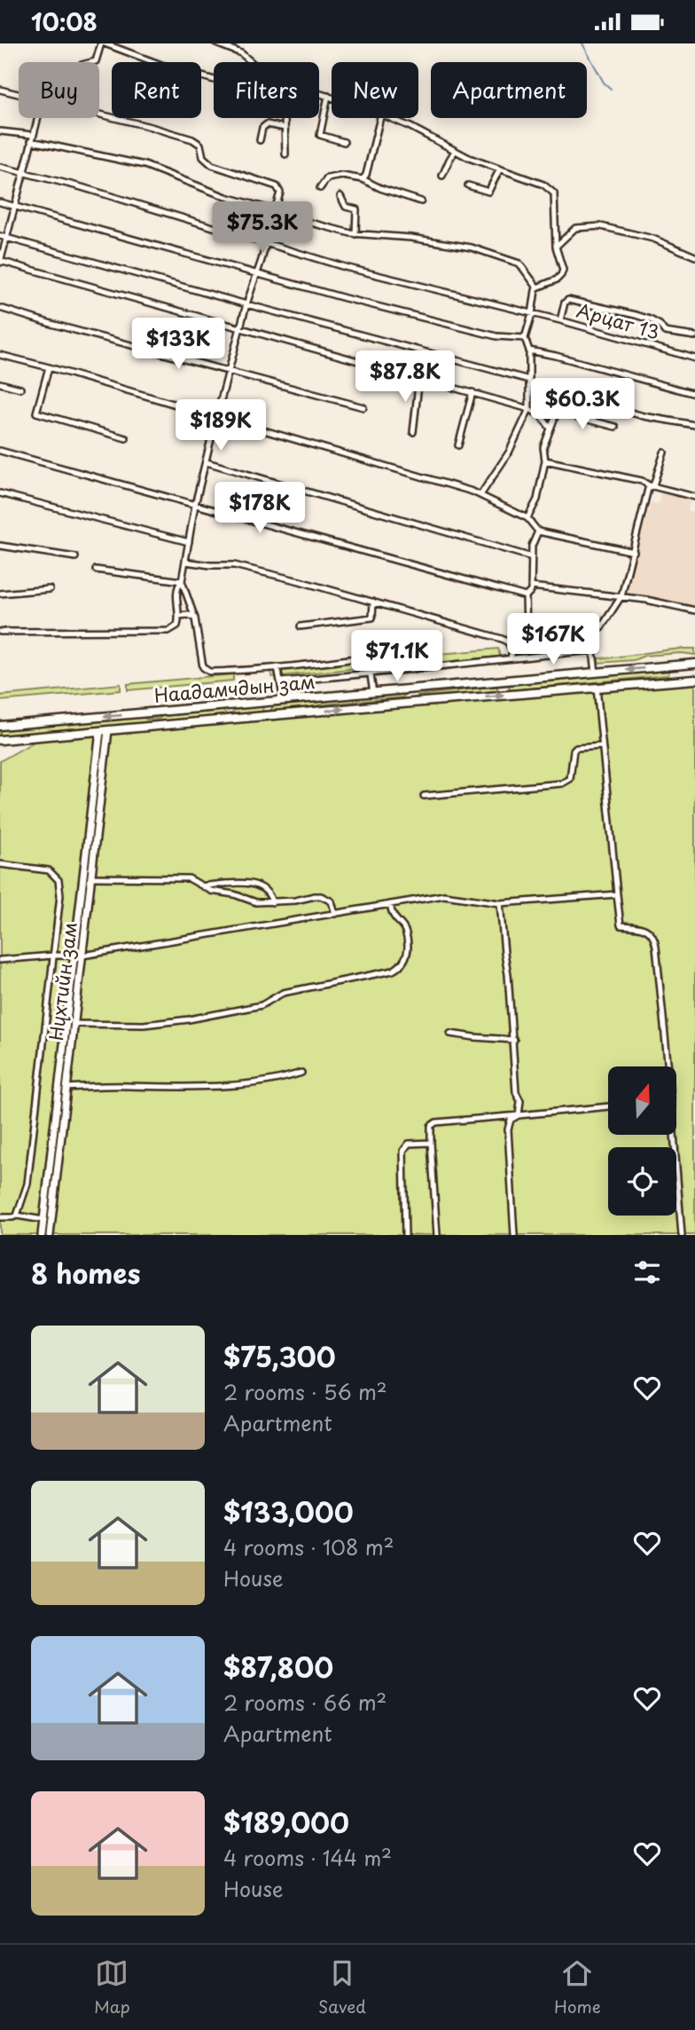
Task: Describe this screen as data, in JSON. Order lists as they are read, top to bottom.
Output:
{
  "streets": {
    "highway": ["Наадамчдын зам"],
    "main road": ["Нүхтийн зам"],
    "street": ["Арцат 13"]
  },
  "crossings": [
    ["Наадамчдын зам", "Нүхтийн зам"]
  ],
  "north": "top",
  "page": {
    "status": "10:08",
    "chip": [
      "Buy",
      "Rent",
      "Filters",
      "New",
      "Apartment"
    ],
    "price": [
      "$75.3K",
      "$133K",
      "$87.8K",
      "$60.3K",
      "$189K",
      "$178K",
      "$167K",
      "$71.1K"
    ],
    "heading": "8 homes",
    "list": [
      {
        "name": "$75,300",
        "note": "2 rooms · 56 m² · Apartment"
      },
      {
        "name": "$133,000",
        "note": "4 rooms · 108 m² · House"
      },
      {
        "name": "$87,800",
        "note": "2 rooms · 66 m² · Apartment"
      },
      {
        "name": "$189,000",
        "note": "4 rooms · 144 m² · House"
      }
    ],
    "tabs": ["Map", "Saved", "Home"]
  }
}
